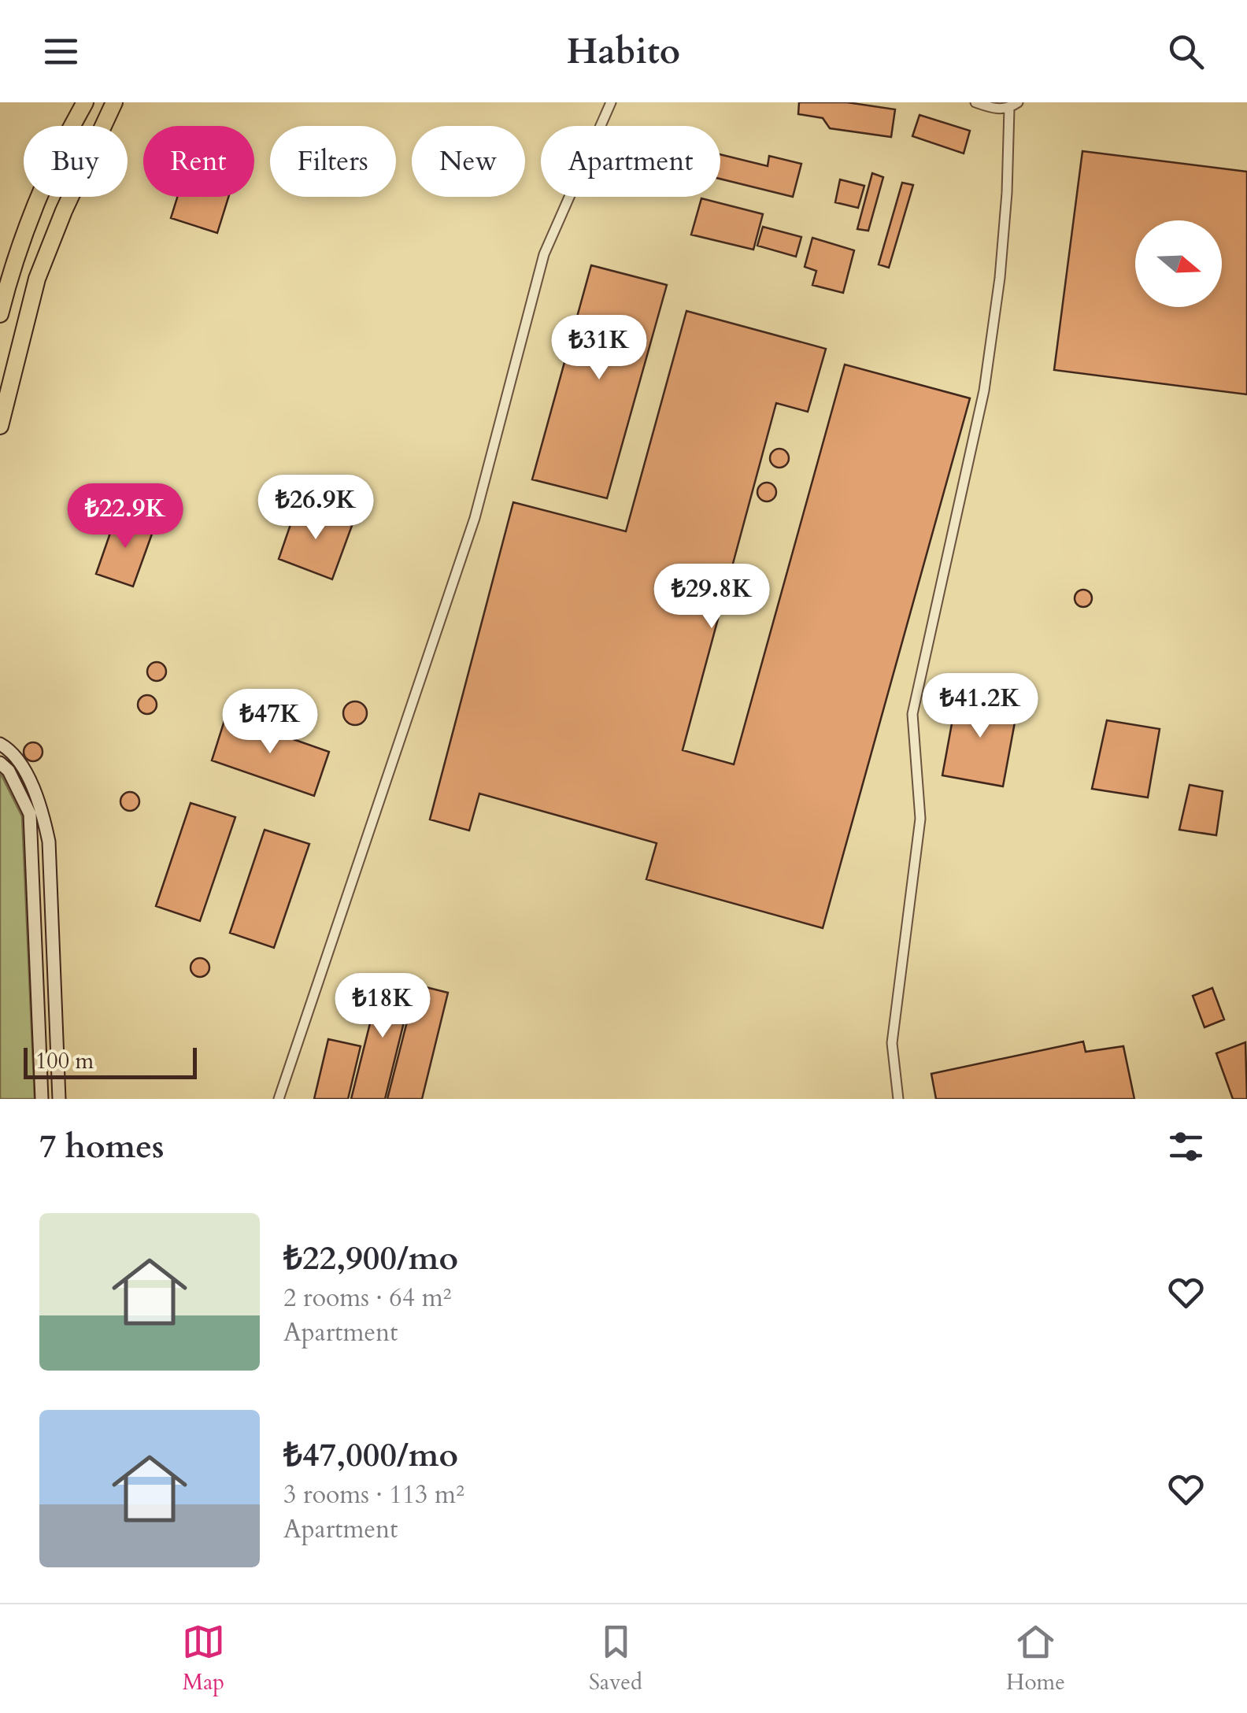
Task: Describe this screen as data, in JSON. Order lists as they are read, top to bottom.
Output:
{
  "scale_bar": "100 m",
  "north": "right",
  "page": {
    "header": "Habito",
    "chip": [
      "Buy",
      "Rent",
      "Filters",
      "New",
      "Apartment"
    ],
    "price": [
      "₺31K",
      "₺26.9K",
      "₺22.9K",
      "₺29.8K",
      "₺41.2K",
      "₺47K",
      "₺18K"
    ],
    "scale": "100 m",
    "heading": "7 homes",
    "list": [
      {
        "name": "₺22,900/mo",
        "note": "2 rooms · 64 m² · Apartment"
      },
      {
        "name": "₺47,000/mo",
        "note": "3 rooms · 113 m² · Apartment"
      }
    ],
    "tabs": ["Map", "Saved", "Home"]
  }
}
